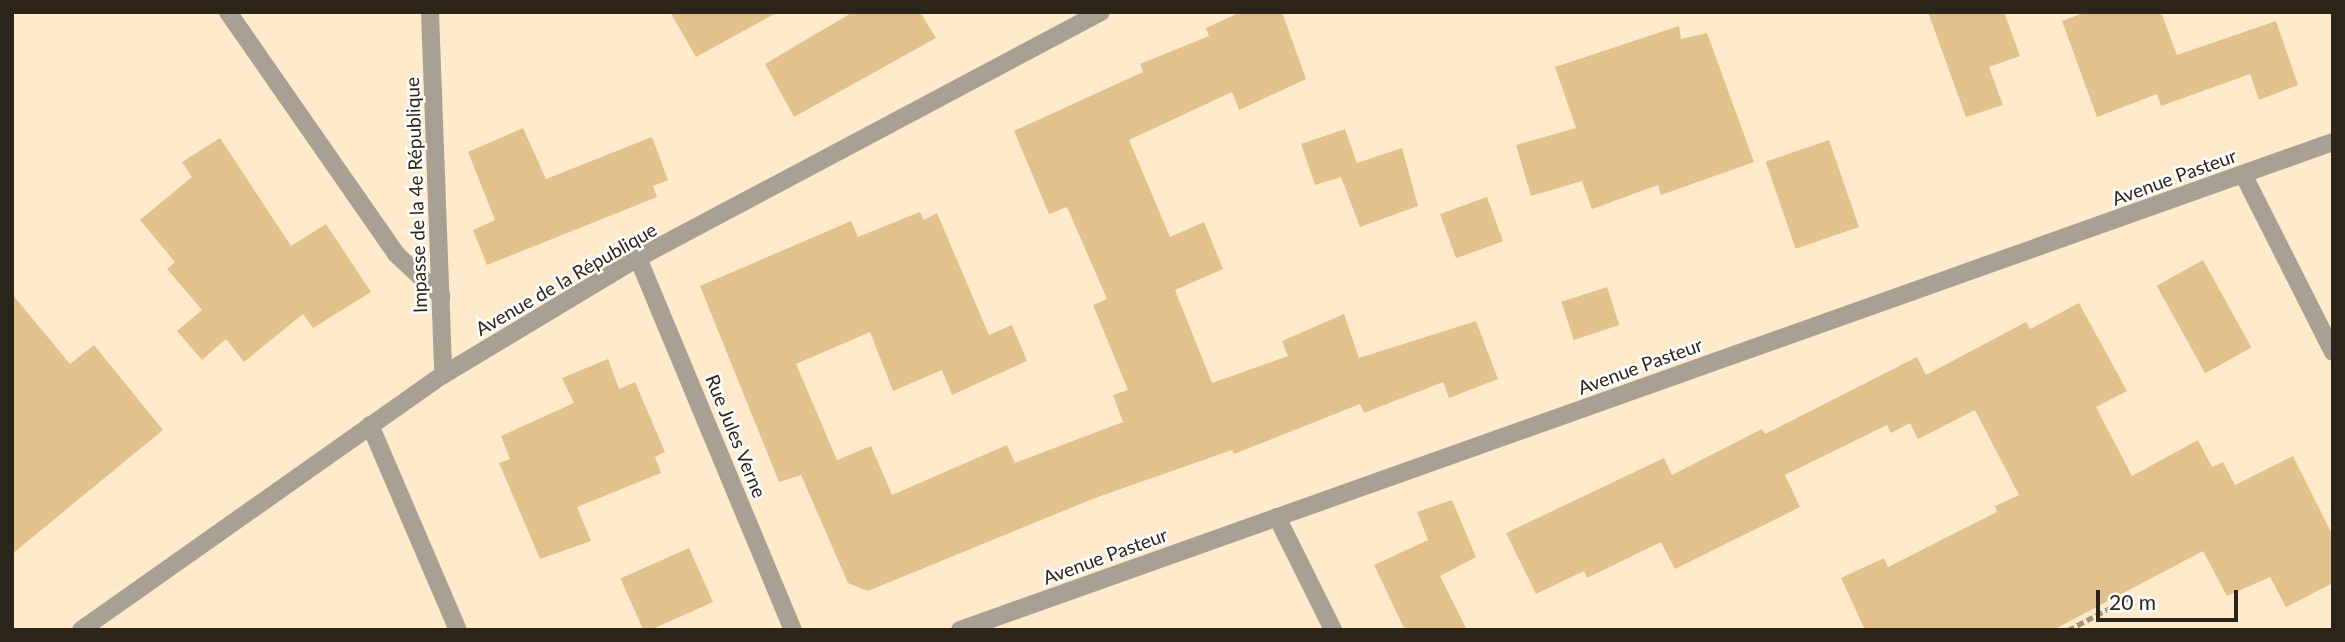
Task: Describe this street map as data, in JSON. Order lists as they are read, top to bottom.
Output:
{
  "streets": {
    "street": [
      "Avenue Pasteur",
      "Impasse de la 4e République",
      "Avenue de la République",
      "Rue Jules Verne"
    ]
  },
  "crossings": [
    ["Impasse de la 4e République", "Avenue de la République"],
    ["Avenue de la République", "Rue Jules Verne"]
  ],
  "scale_bar": "20 m"
}
